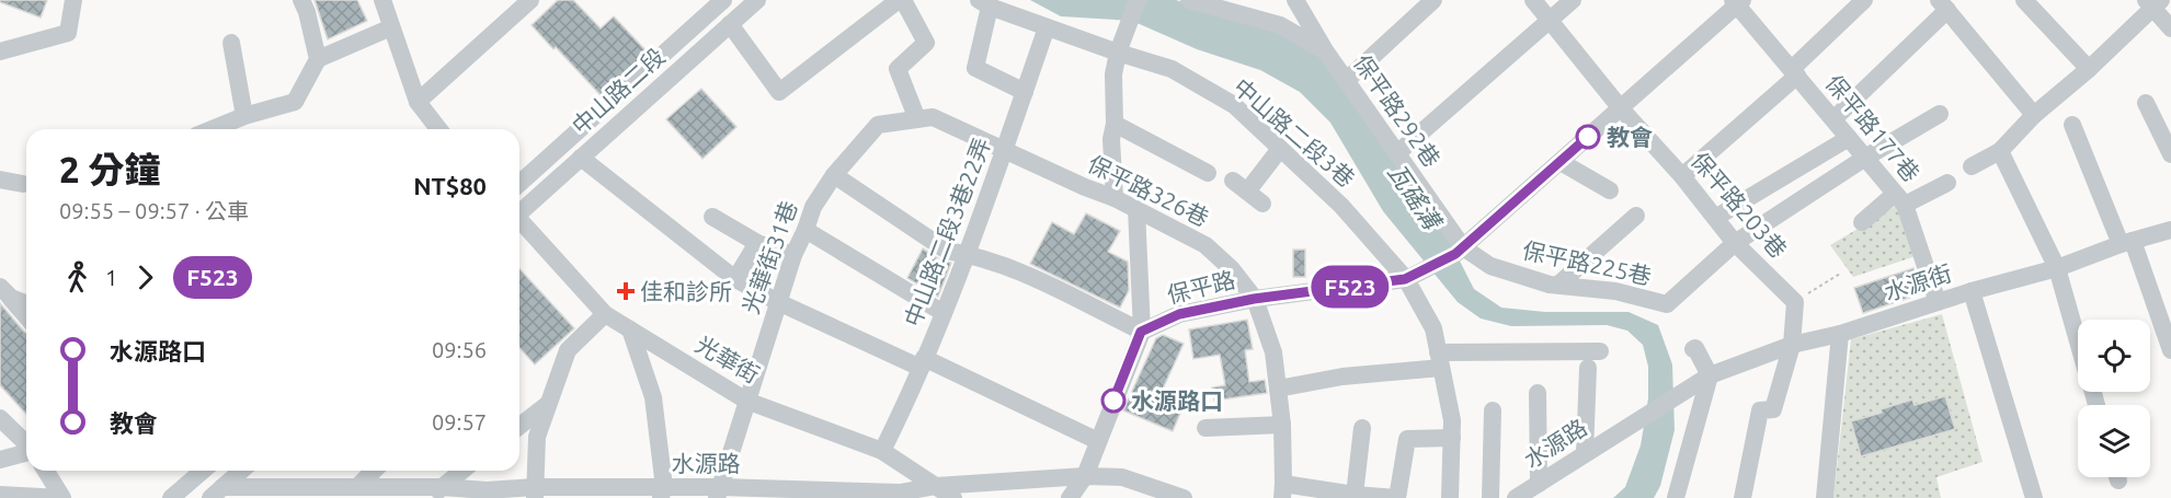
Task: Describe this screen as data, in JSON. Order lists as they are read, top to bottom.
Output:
{
  "streets": {
    "street": [
      "中山路二段",
      "保平路292巷",
      "保平路177巷",
      "中山路二段3巷",
      "保平路326巷",
      "保平路203巷",
      "中山路二段3巷22弄",
      "光華街31巷",
      "保平路225巷",
      "水源街",
      "保平路",
      "光華街",
      "水源路"
    ]
  },
  "crossings": [
    ["保平路292巷", "保平路225巷"],
    ["保平路177巷", "水源街"],
    ["中山路二段3巷", "中山路二段3巷22弄"],
    ["中山路二段3巷", "保平路"],
    ["保平路326巷", "中山路二段3巷22弄"],
    ["保平路326巷", "光華街31巷"],
    ["保平路326巷", "保平路"],
    ["保平路203巷", "保平路225巷"],
    ["中山路二段3巷22弄", "光華街31巷"],
    ["中山路二段3巷22弄", "光華街"],
    ["光華街31巷", "光華街"],
    ["光華街31巷", "水源路"],
    ["水源街", "水源路"],
    ["光華街", "水源路"]
  ],
  "water": ["瓦磘溝"],
  "places": {
    "other": ["教會", "水源路口"],
    "health": ["佳和診所"]
  },
  "lines": ["bus line F523"],
  "page": {
    "on_map": "F523",
    "heading": ["2 分鐘", "09:55 – 09:57 · 公車", "NT$80"],
    "legs": ["1", "F523"],
    "list": [
      {
        "name": "水源路口",
        "value": "09:56"
      },
      {
        "name": "教會",
        "value": "09:57"
      }
    ]
  }
}
